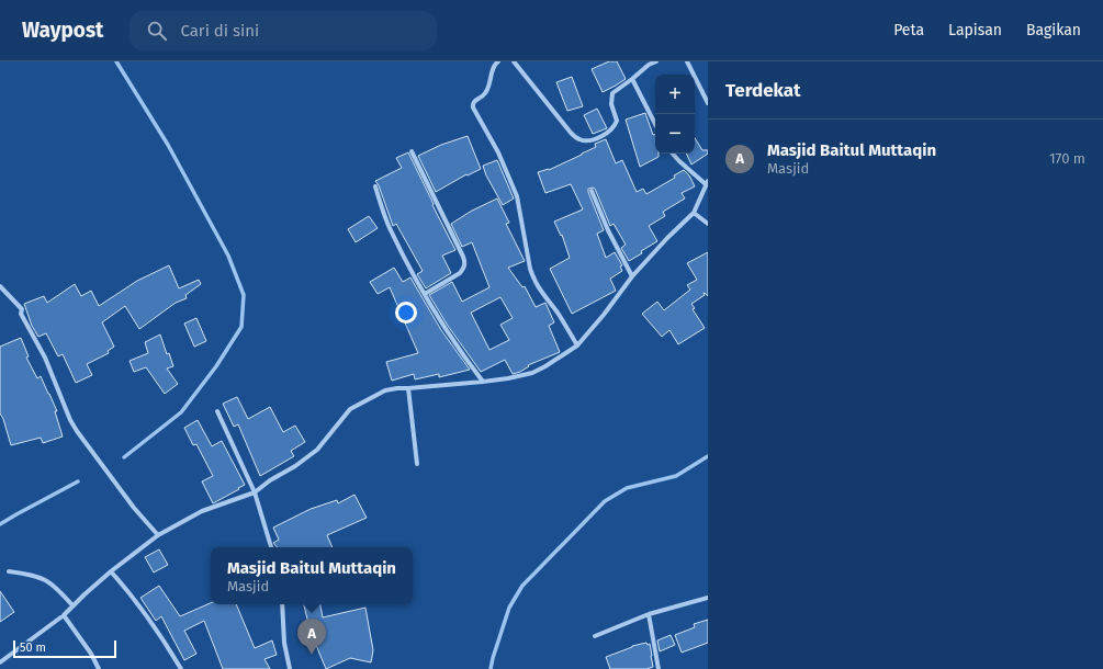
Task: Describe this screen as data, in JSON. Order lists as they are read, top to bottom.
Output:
{
  "scale_bar": "50 m",
  "page": {
    "header": "Waypost",
    "search": "Cari di sini",
    "nav": ["Peta", "Lapisan", "Bagikan"],
    "heading": "Terdekat",
    "map_buttons": ["+", "−"],
    "list": [
      {
        "mark": "A",
        "name": "Masjid Baitul Muttaqin",
        "note": "Masjid",
        "value": "170 m"
      }
    ],
    "popup": ["Masjid Baitul Muttaqin", "Masjid"],
    "pins": "A",
    "scale": "50 m"
  }
}
